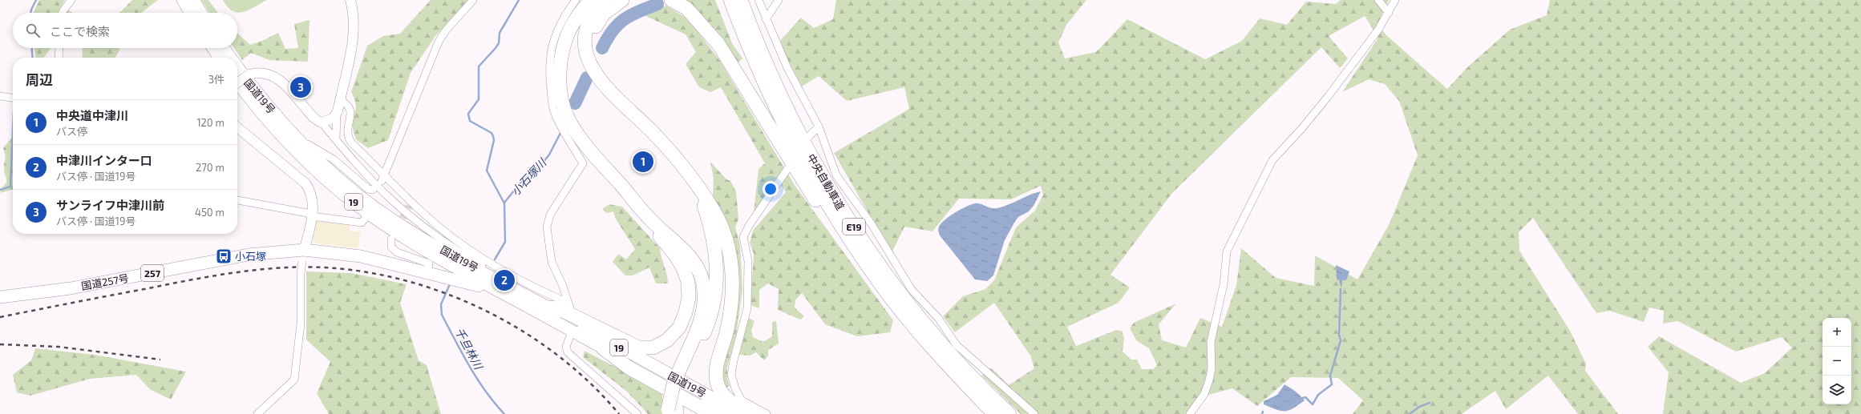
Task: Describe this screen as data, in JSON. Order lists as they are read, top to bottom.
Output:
{
  "streets": {
    "highway": [
      "国道19号",
      "中央自動車道",
      "19",
      "E19",
      "257",
      "国道257号"
    ]
  },
  "crossings": [
    ["国道19号", "257"],
    ["257", "国道257号"]
  ],
  "water": ["小石塚川", "千旦林川"],
  "places": {
    "bus stop": ["小石塚"]
  },
  "page": {
    "search": "ここで検索",
    "heading": ["周辺", "3件"],
    "pins": ["3", "1", "2"],
    "list": [
      {
        "mark": "1",
        "name": "中央道中津川",
        "note": "バス停",
        "value": "120 m"
      },
      {
        "mark": "2",
        "name": "中津川インター口",
        "note": "バス停 · 国道19号",
        "value": "270 m"
      },
      {
        "mark": "3",
        "name": "サンライフ中津川前",
        "note": "バス停 · 国道19号",
        "value": "450 m"
      }
    ],
    "map_buttons": ["+", "−"]
  }
}
